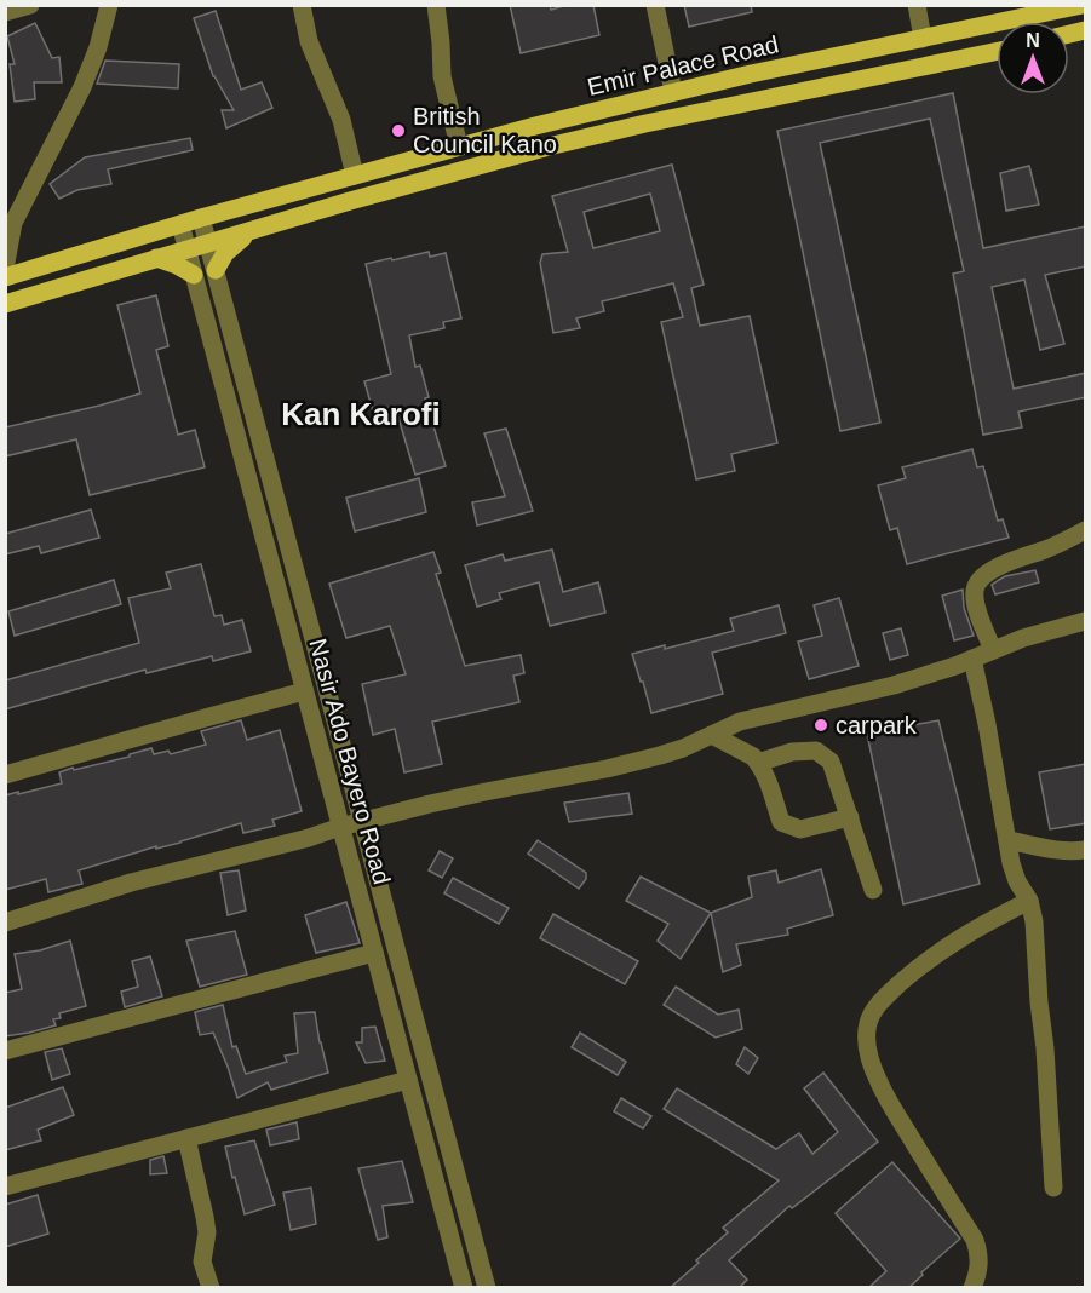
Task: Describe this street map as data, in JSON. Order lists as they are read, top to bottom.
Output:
{
  "streets": {
    "main road": ["Emir Palace Road"],
    "street": ["Nasir Ado Bayero Road"]
  },
  "crossings": [
    ["Emir Palace Road", "Nasir Ado Bayero Road"]
  ],
  "districts": ["Kan Karofi"],
  "places": ["British Council Kano", "carpark"],
  "north": "top"
}
